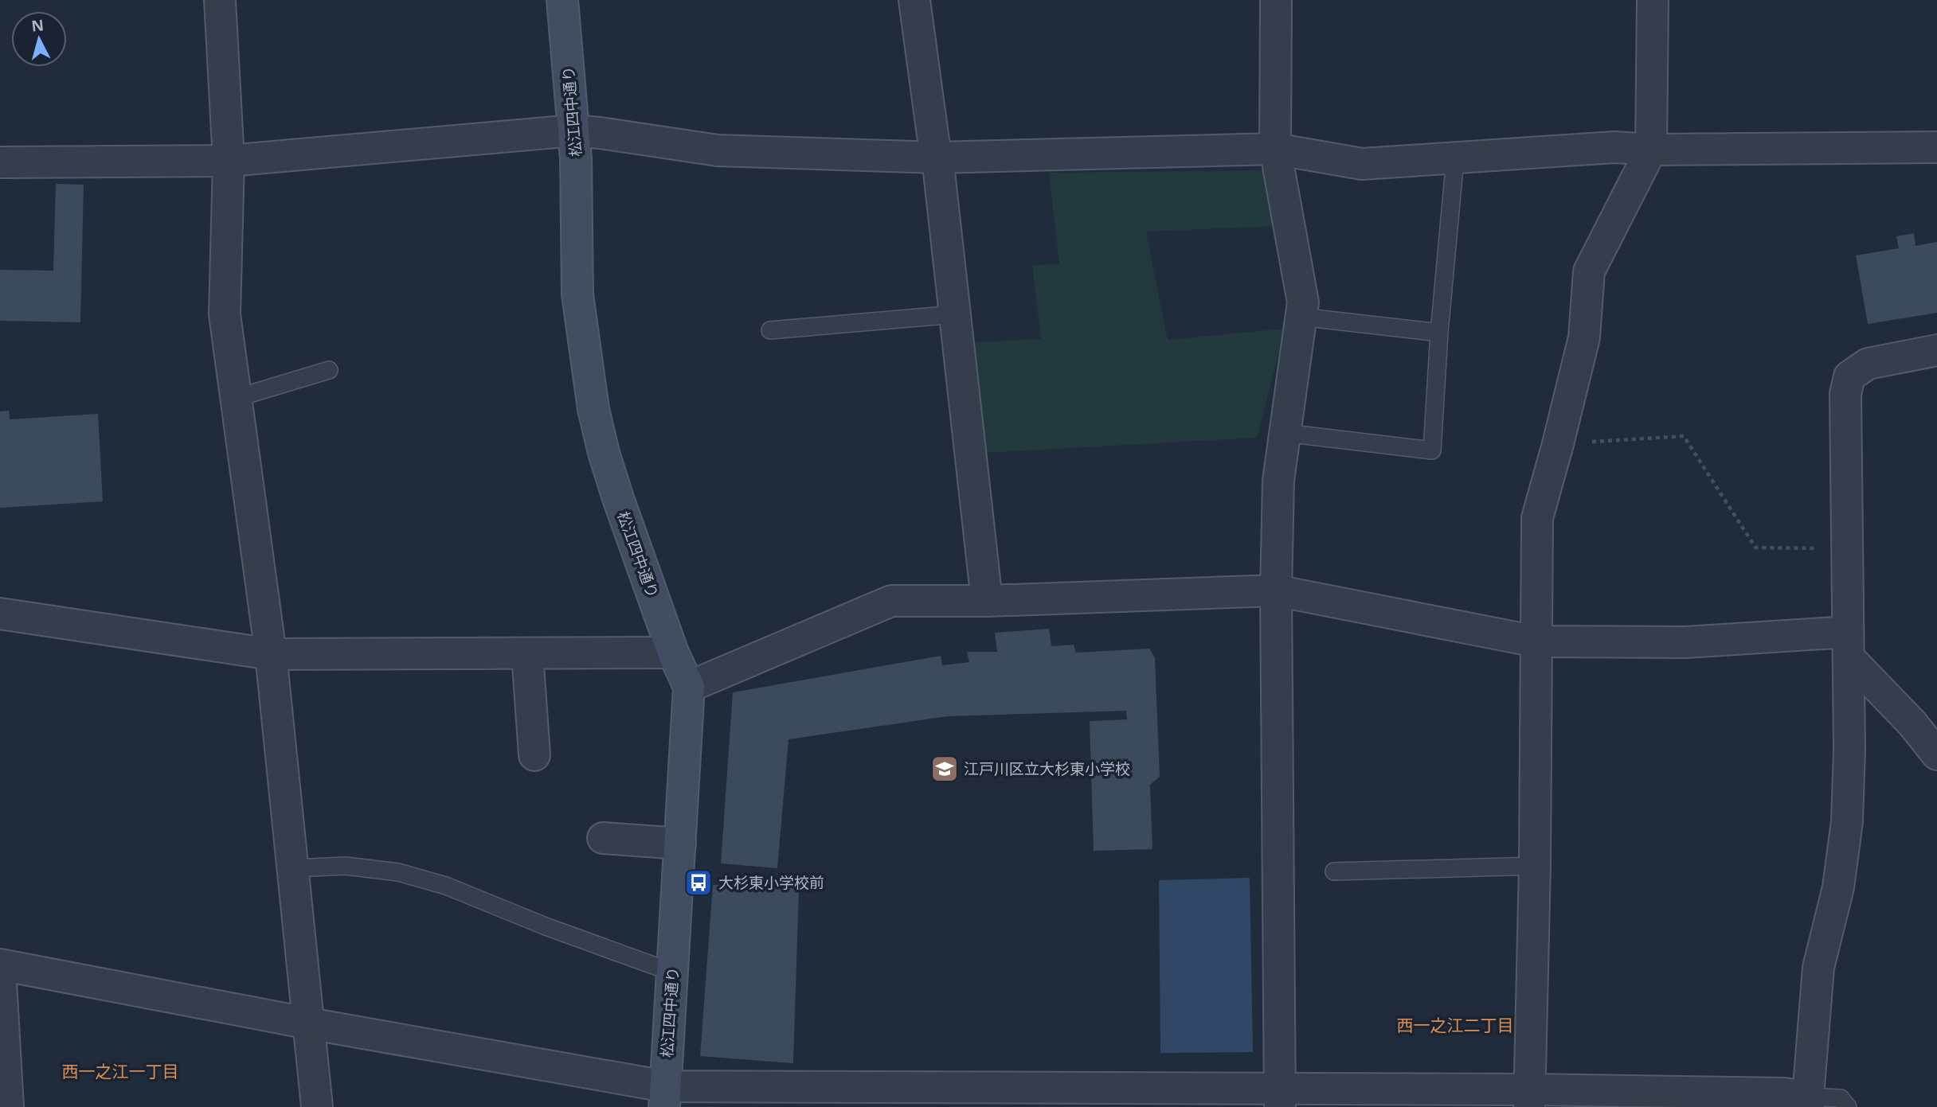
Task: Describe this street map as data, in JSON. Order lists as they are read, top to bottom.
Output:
{
  "streets": {
    "street": ["松江四中通り"]
  },
  "districts": ["西一之江二丁目", "西一之江一丁目"],
  "places": {
    "school or university": ["江戸川区立大杉東小学校"],
    "bus stop": ["大杉東小学校前"]
  },
  "north": "top"
}
